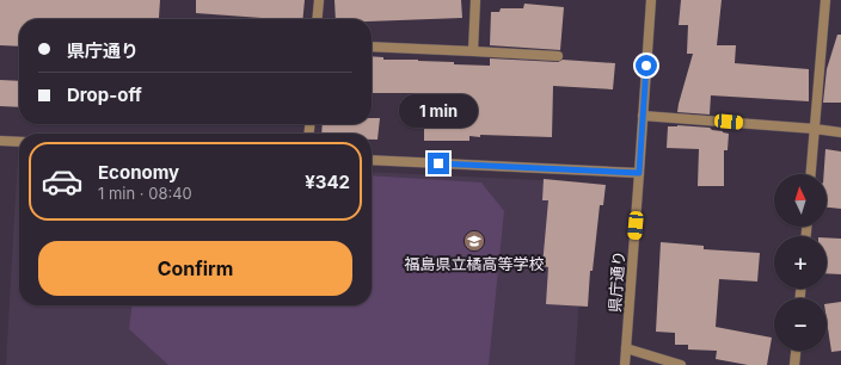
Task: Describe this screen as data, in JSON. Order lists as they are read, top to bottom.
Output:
{
  "streets": {
    "street": ["県庁通り"]
  },
  "places": {
    "school or university": ["福島県立橘高等学校"]
  },
  "north": "top",
  "page": {
    "banner": ["県庁通り", "Drop-off"],
    "bubble": "1 min",
    "list": [
      {
        "name": "Economy",
        "note": "1 min · 08:40",
        "value": "¥342"
      }
    ],
    "map_buttons": ["+", "−"],
    "buttons": "Confirm"
  }
}
